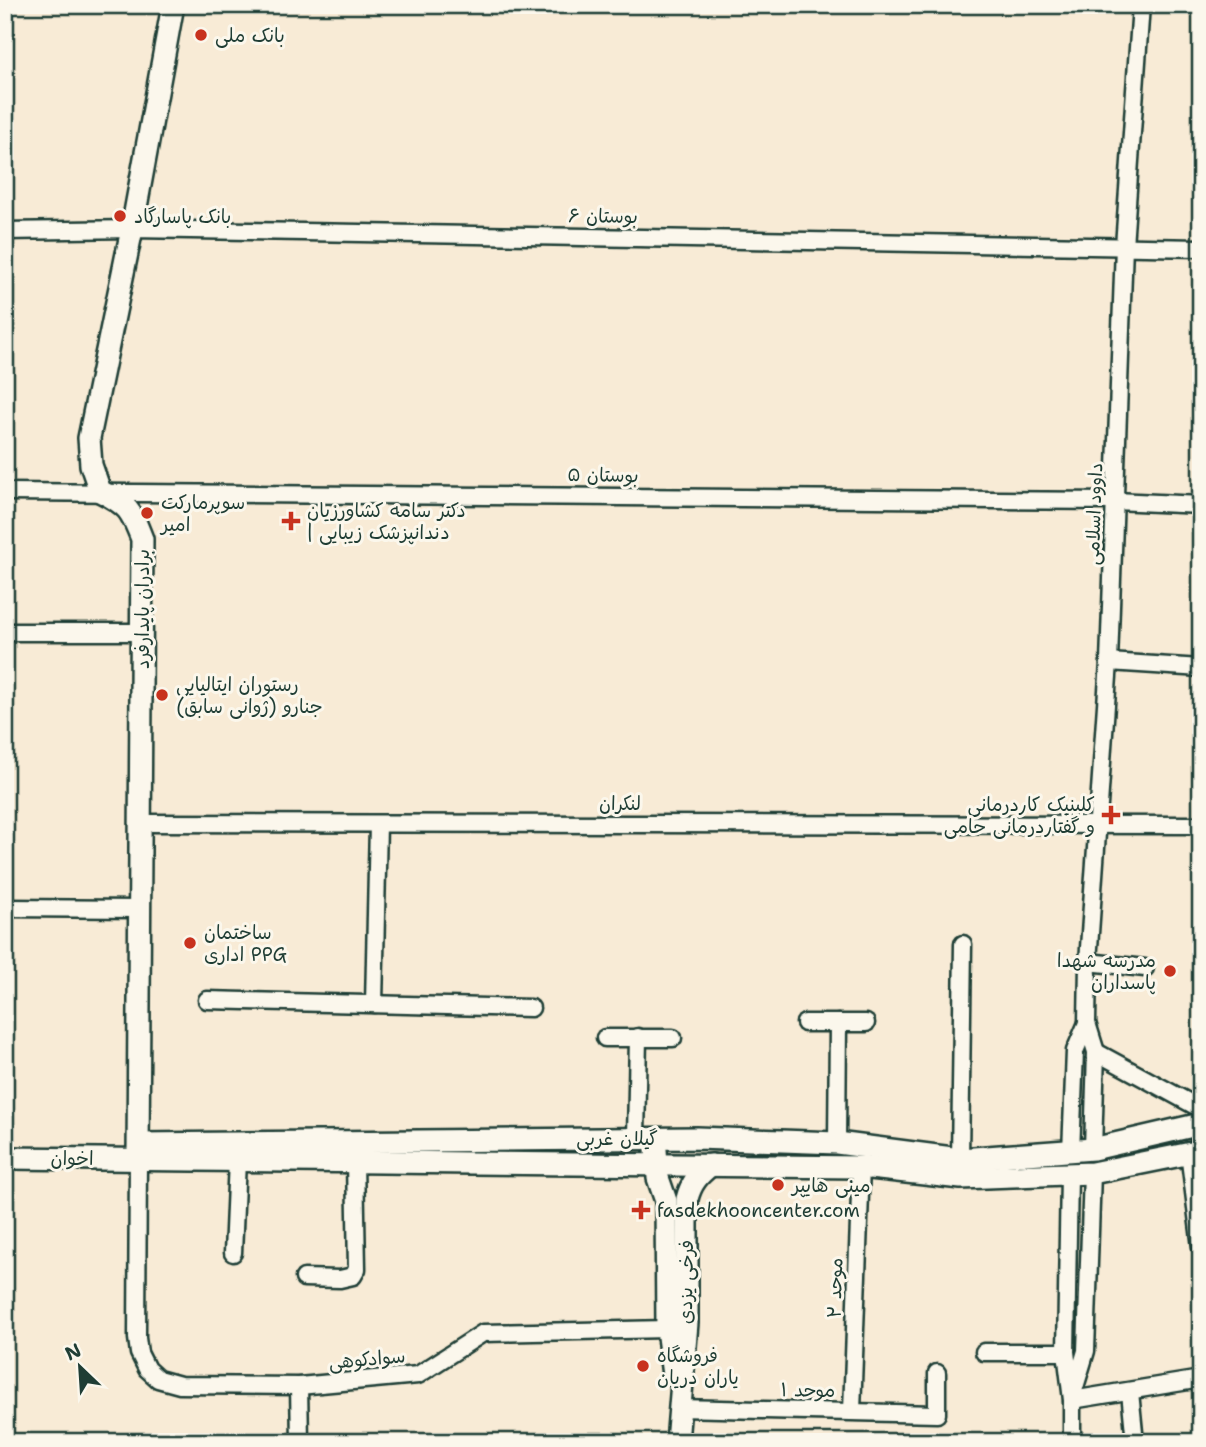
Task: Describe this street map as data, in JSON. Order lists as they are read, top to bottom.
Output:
{
  "streets": {
    "main road": [
      "برادران پایدارفرد",
      "گیلان غربی",
      "اخوان",
      "فرخی یزدی"
    ],
    "street": [
      "بوستان ۶",
      "بوستان ۵",
      "داوود اسلامی",
      "لنکران",
      "موحد ۲",
      "سوادکوهی",
      "موحد ۱"
    ]
  },
  "crossings": [
    ["بوستان ۶", "داوود اسلامی"],
    ["بوستان ۵", "داوود اسلامی"],
    ["بوستان ۵", "برادران پایدارفرد"],
    ["داوود اسلامی", "لنکران"],
    ["داوود اسلامی", "گیلان غربی"],
    ["برادران پایدارفرد", "لنکران"],
    ["برادران پایدارفرد", "گیلان غربی"],
    ["برادران پایدارفرد", "اخوان"],
    ["برادران پایدارفرد", "سوادکوهی"],
    ["گیلان غربی", "اخوان"],
    ["گیلان غربی", "فرخی یزدی"],
    ["گیلان غربی", "موحد ۲"],
    ["گیلان غربی", "سوادکوهی"],
    ["اخوان", "سوادکوهی"],
    ["فرخی یزدی", "سوادکوهی"],
    ["فرخی یزدی", "موحد ۱"],
    ["موحد ۲", "موحد ۱"]
  ],
  "places": {
    "other": [
      "بانک ملی",
      "بانک پاسارگاد",
      "سوپرمارکت امیر",
      "رستوران ایتالیایی جنارو (ژوانی سابق)",
      "ساختمان اداری PPG",
      "مدرسه شهدا پاسداران",
      "مینی هایپر",
      "فروشگاه یاران دریان"
    ],
    "health": ["دکتر سامه کشاورزیان | دندانپزشک زیبایی", "کلینیک کاردرمانی و گفتاردرمانی حامی", "fasdekhooncenter.com"]
  },
  "north": "top left"
}
